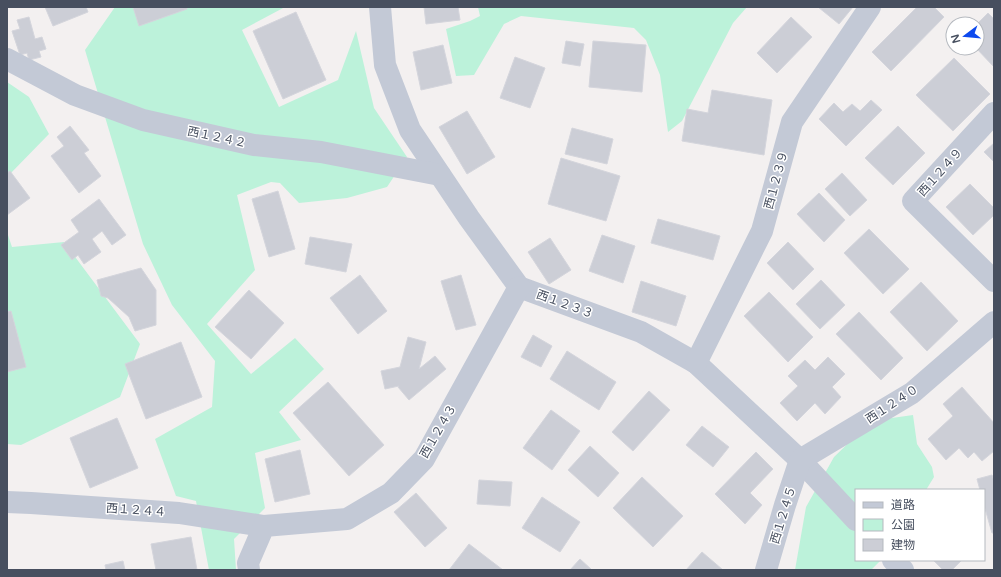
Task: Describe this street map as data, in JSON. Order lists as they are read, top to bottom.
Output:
{
  "streets": {
    "street": [
      "西１２４２",
      "西１２４９",
      "西１２３９",
      "西１２３３",
      "西１２４０",
      "西１２４３",
      "西１２４４",
      "西１２４５"
    ]
  },
  "crossings": [
    ["西１２３９", "西１２３３"],
    ["西１２３３", "西１２４０"],
    ["西１２３３", "西１２４３"],
    ["西１２３３", "西１２４５"],
    ["西１２４０", "西１２４５"],
    ["西１２４３", "西１２４４"]
  ],
  "legend": ["道路", "公園", "建物"],
  "north": "left"
}
